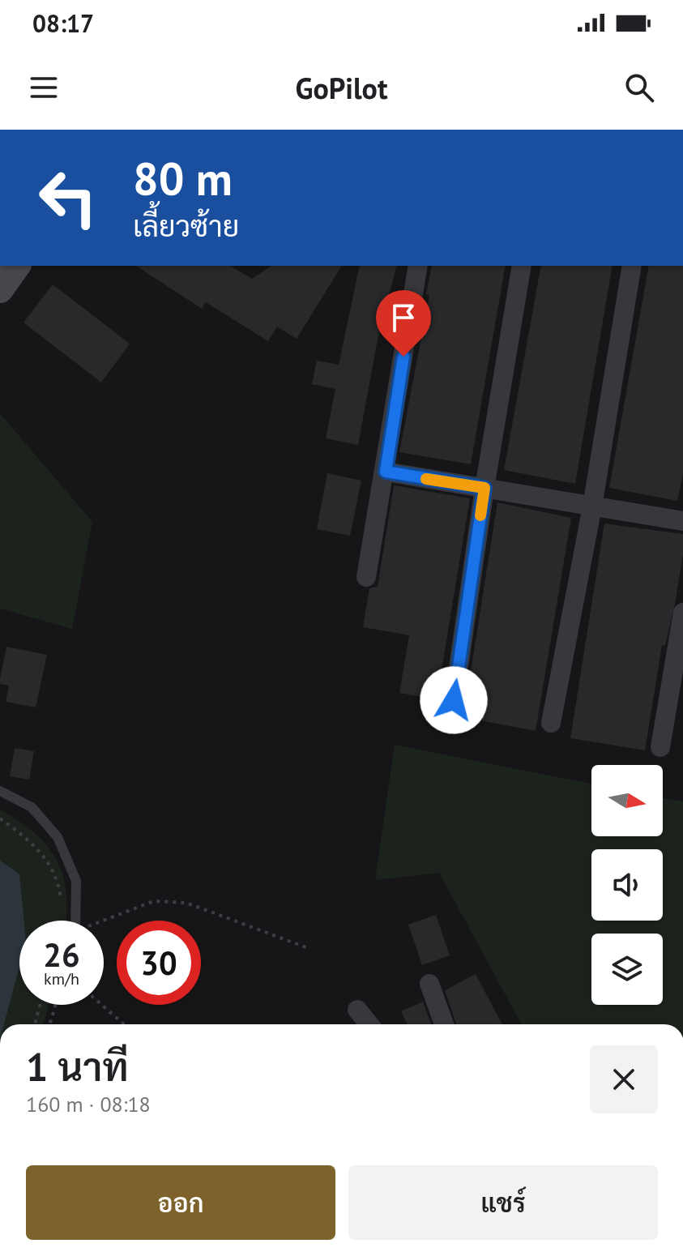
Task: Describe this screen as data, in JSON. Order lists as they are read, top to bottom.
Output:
{
  "north": "right",
  "page": {
    "status": "08:17",
    "header": "GoPilot",
    "turn": ["80 m", "เลี้ยวซ้าย"],
    "speed": "26 km/h",
    "limit": "30",
    "heading": ["1 นาที", "160 m · 08:18"],
    "buttons": ["ออก", "แชร์"]
  }
}
